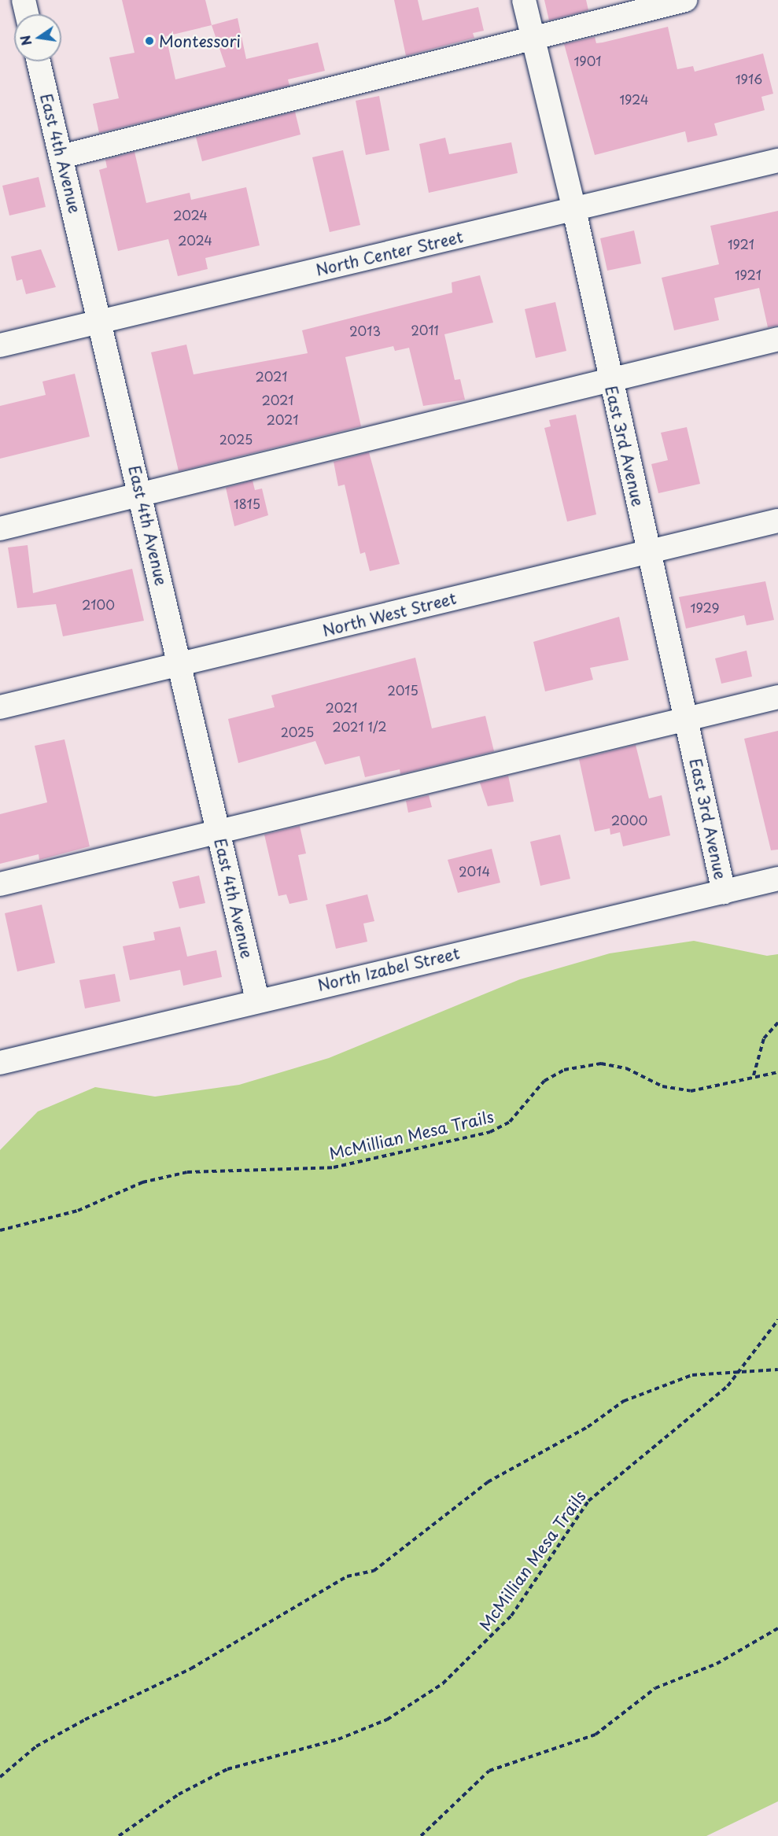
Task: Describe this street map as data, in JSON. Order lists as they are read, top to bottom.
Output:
{
  "streets": {
    "street": [
      "East 4th Avenue",
      "North Center Street",
      "East 3rd Avenue",
      "North West Street",
      "North Izabel Street"
    ],
    "path": ["McMillian Mesa Trails"]
  },
  "crossings": [
    ["East 4th Avenue", "North Center Street"],
    ["East 4th Avenue", "North West Street"],
    ["East 4th Avenue", "North Izabel Street"],
    ["North Center Street", "East 3rd Avenue"],
    ["East 3rd Avenue", "North West Street"],
    ["East 3rd Avenue", "North Izabel Street"]
  ],
  "places": ["Montessori"],
  "house_numbers": [
    "1901",
    "1916",
    "1924",
    "2024",
    "2024",
    "1921",
    "1921",
    "2011",
    "2013",
    "2021",
    "2021",
    "2021",
    "2025",
    "1815",
    "2100",
    "1929",
    "2015",
    "2021",
    "2021 1/2",
    "2025",
    "2000",
    "2014"
  ],
  "north": "left"
}
